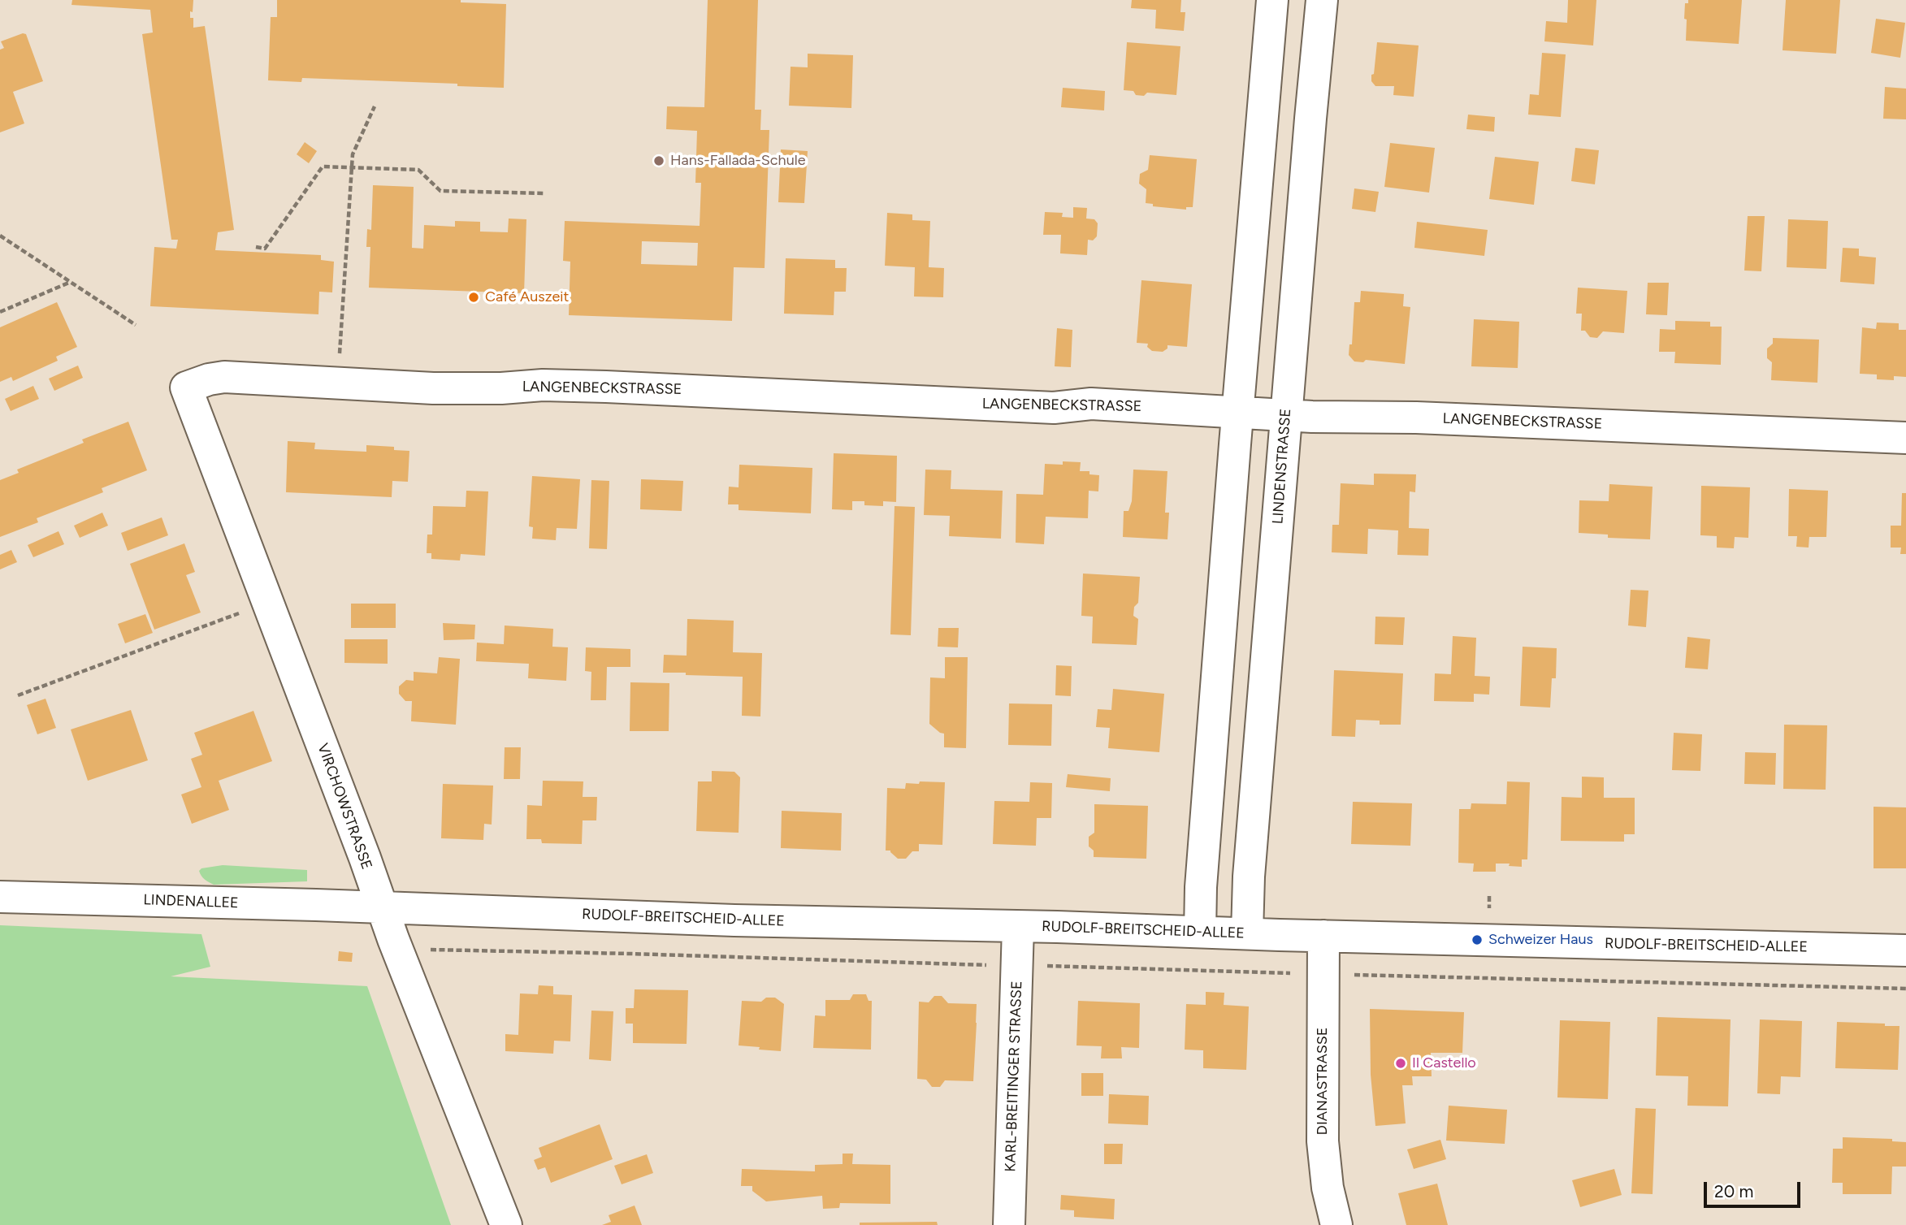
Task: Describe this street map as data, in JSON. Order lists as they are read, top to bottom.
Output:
{
  "streets": {
    "street": [
      "LANGENBECKSTRASSE",
      "LINDENSTRASSE",
      "VIRCHOWSTRASSE",
      "LINDENALLEE",
      "RUDOLF-BREITSCHEID-ALLEE",
      "KARL-BREITINGER STRASSE",
      "DIANASTRASSE"
    ]
  },
  "crossings": [
    ["LANGENBECKSTRASSE", "LINDENSTRASSE"],
    ["LANGENBECKSTRASSE", "VIRCHOWSTRASSE"],
    ["LINDENSTRASSE", "RUDOLF-BREITSCHEID-ALLEE"],
    ["VIRCHOWSTRASSE", "LINDENALLEE"],
    ["VIRCHOWSTRASSE", "RUDOLF-BREITSCHEID-ALLEE"],
    ["LINDENALLEE", "RUDOLF-BREITSCHEID-ALLEE"],
    ["RUDOLF-BREITSCHEID-ALLEE", "KARL-BREITINGER STRASSE"],
    ["RUDOLF-BREITSCHEID-ALLEE", "DIANASTRASSE"]
  ],
  "places": [
    "Hans-Fallada-Schule",
    "Café Auszeit",
    "Schweizer Haus",
    "Il Castello"
  ],
  "scale_bar": "20 m"
}
